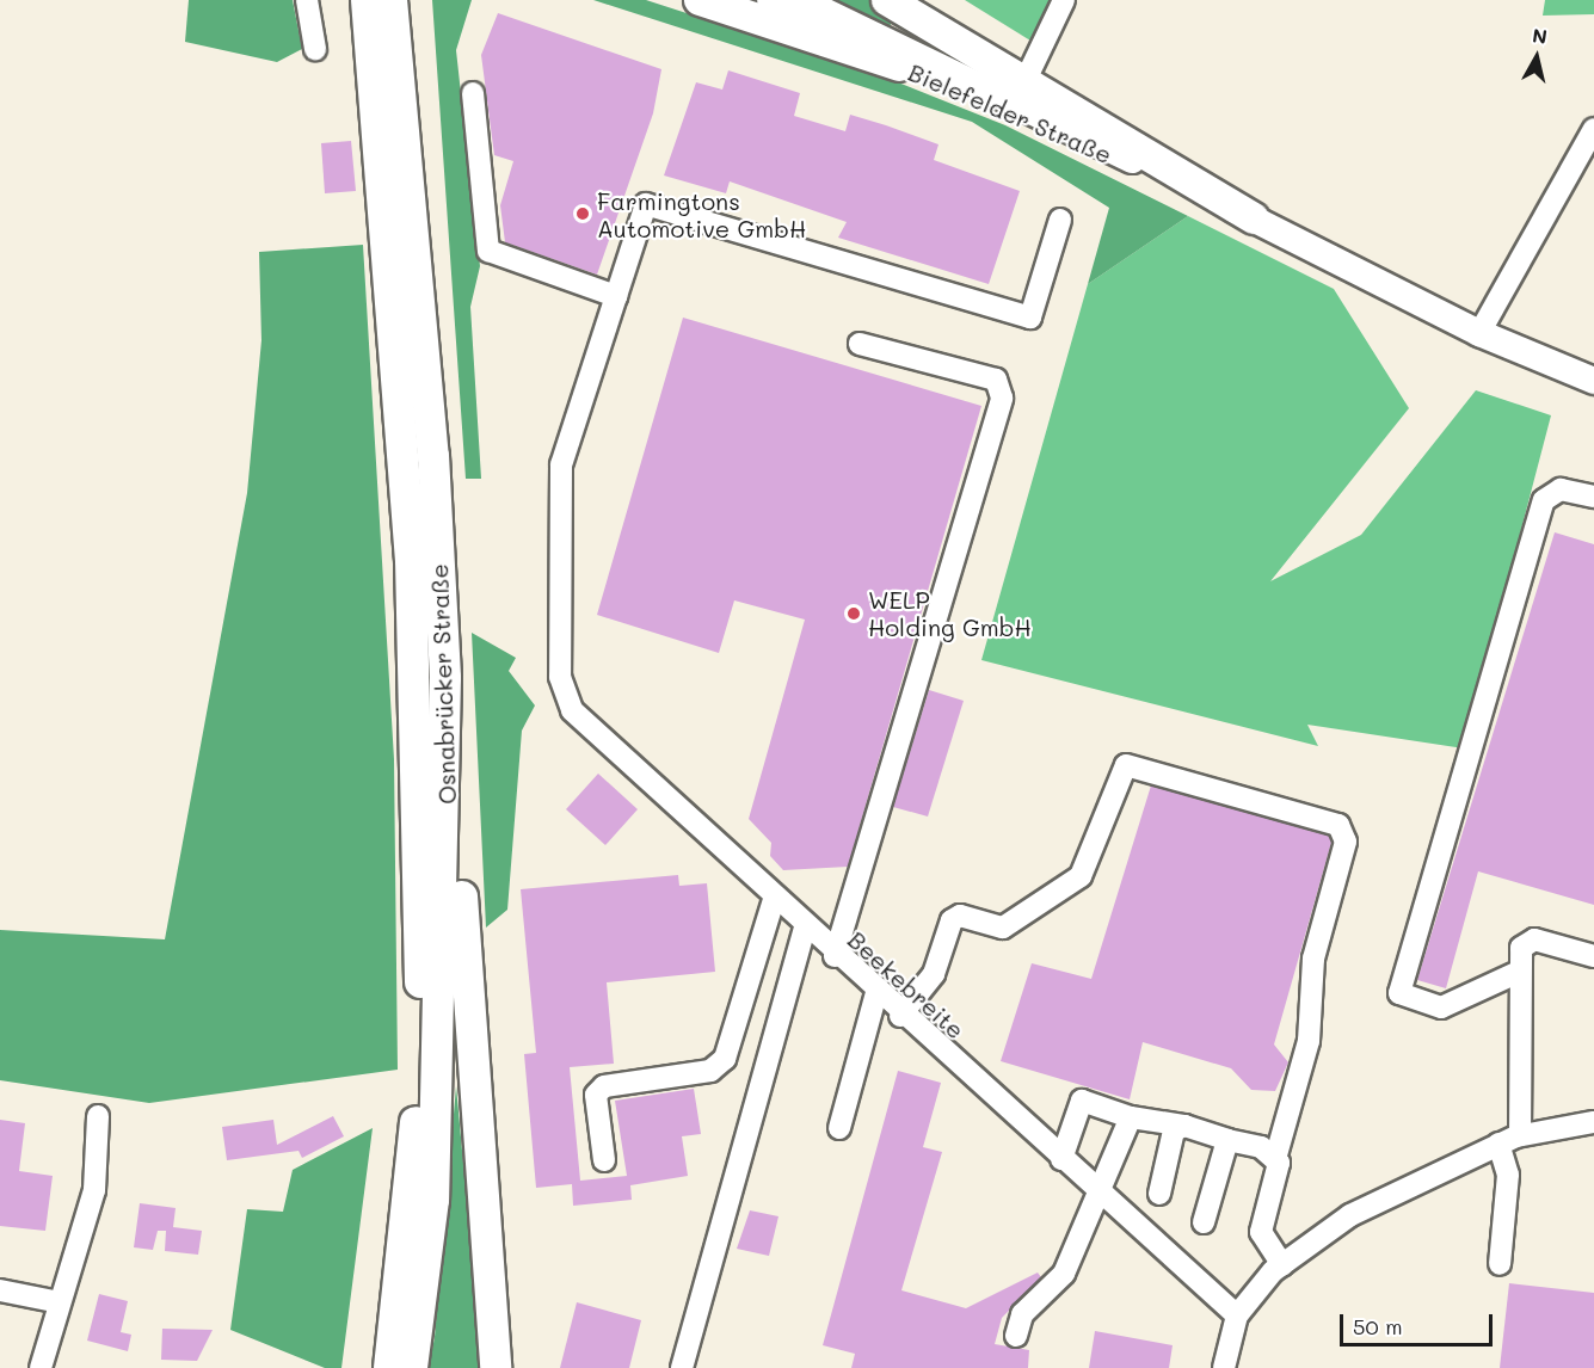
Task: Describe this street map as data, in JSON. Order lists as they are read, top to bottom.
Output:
{
  "streets": {
    "highway": ["Osnabrücker Straße"],
    "main road": ["Bielefelder Straße"],
    "street": ["Beekebreite"]
  },
  "places": ["Farmingtons Automotive GmbH", "WELP Holding GmbH"],
  "scale_bar": "50 m",
  "north": "top"
}
